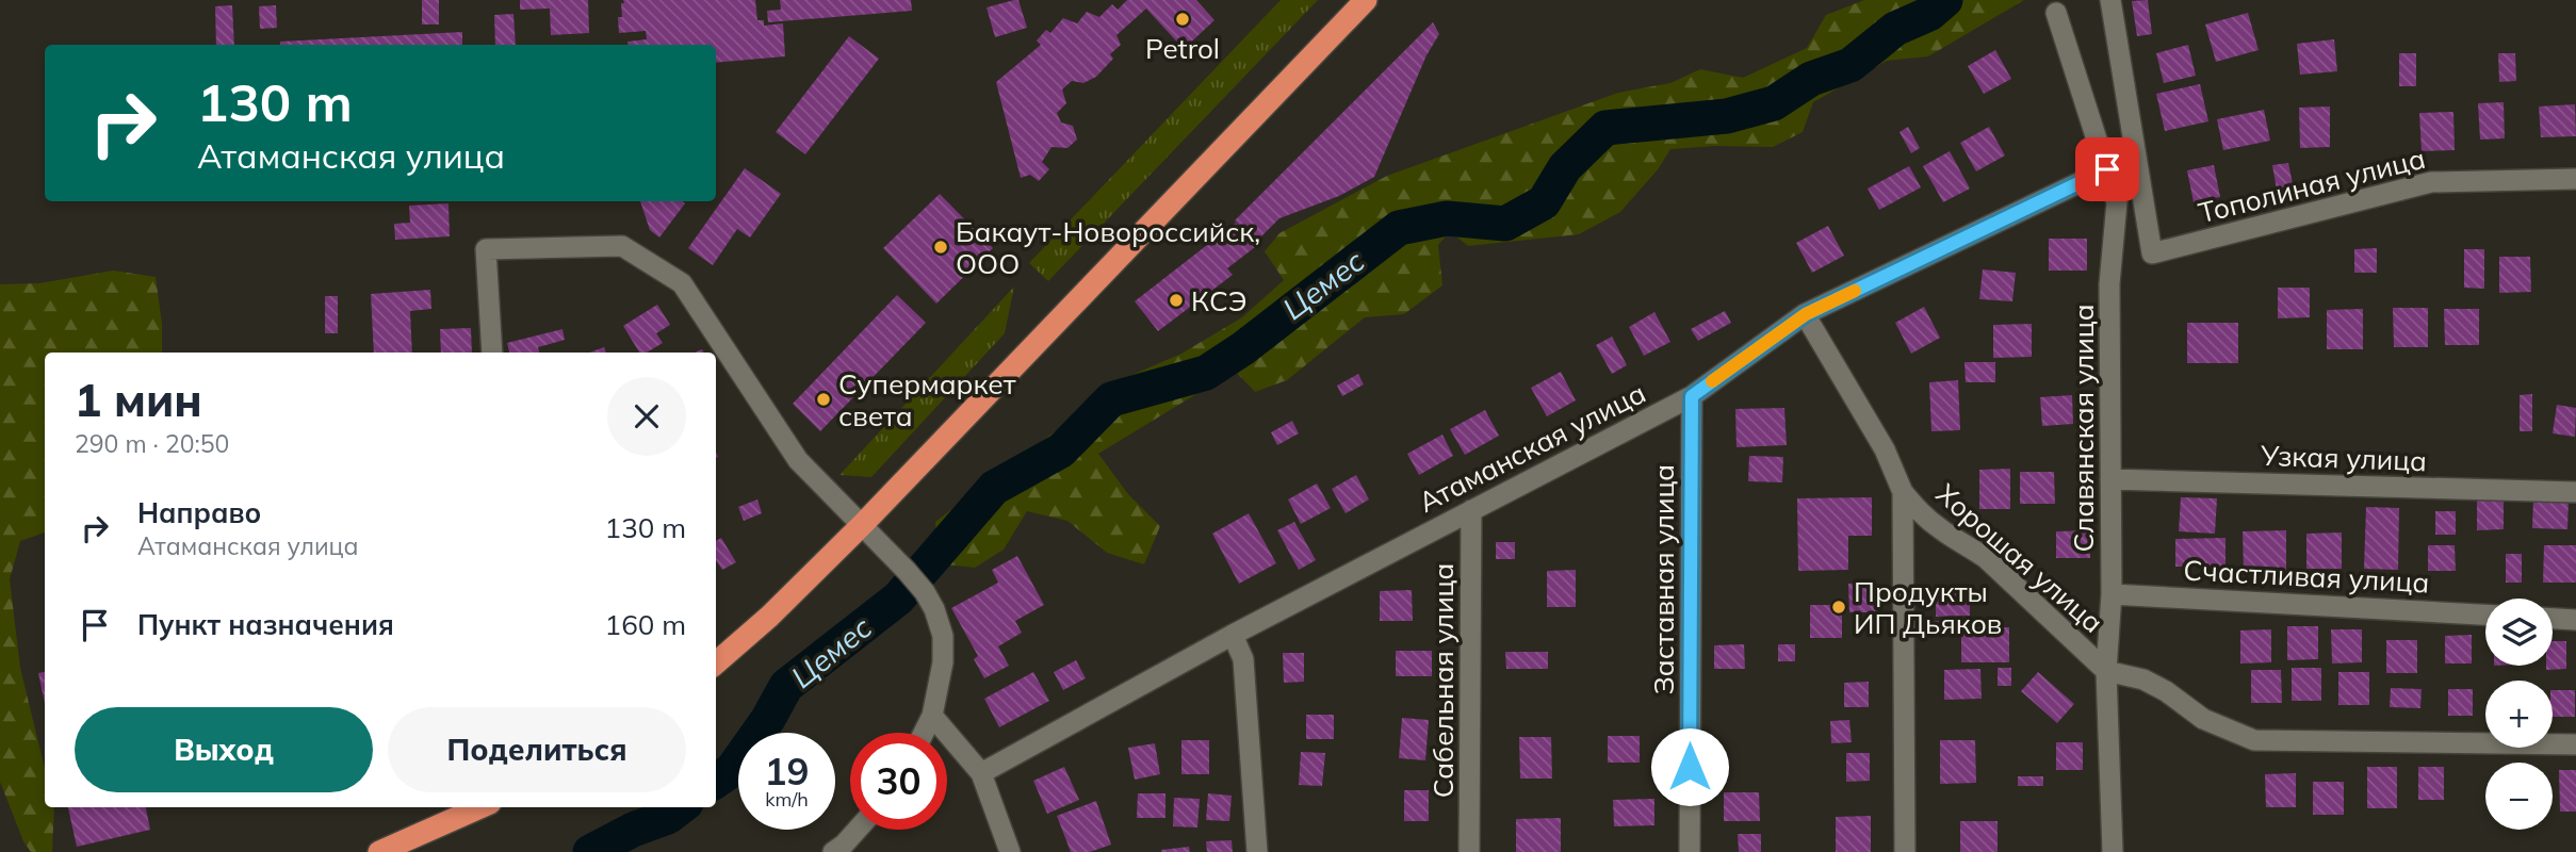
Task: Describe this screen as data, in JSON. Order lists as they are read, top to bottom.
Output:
{
  "streets": {
    "street": [
      "Тополиная улица",
      "Славянская улица",
      "Атаманская улица",
      "Узкая улица",
      "Хорошая улица",
      "Счастливая улица",
      "Заставная улица",
      "Сабельная улица"
    ]
  },
  "crossings": [
    ["Славянская улица", "Атаманская улица"],
    ["Славянская улица", "Узкая улица"],
    ["Славянская улица", "Хорошая улица"],
    ["Славянская улица", "Счастливая улица"],
    ["Атаманская улица", "Заставная улица"],
    ["Атаманская улица", "Сабельная улица"]
  ],
  "water": ["Цемес"],
  "places": [
    "Petrol",
    "Бакаут-Новороссийск, ООО",
    "КСЭ",
    "Супермаркет света",
    "Продукты ИП Дьяков"
  ],
  "page": {
    "turn": ["130 m", "Атаманская улица"],
    "heading": ["1 мин", "290 m · 20:50"],
    "list": [
      {
        "name": "Направо",
        "note": "Атаманская улица",
        "value": "130 m"
      },
      {
        "name": "Пункт назначения",
        "value": "160 m"
      }
    ],
    "map_buttons": ["+", "−"],
    "buttons": ["Выход", "Поделиться"],
    "speed": "19 km/h",
    "limit": "30"
  }
}
